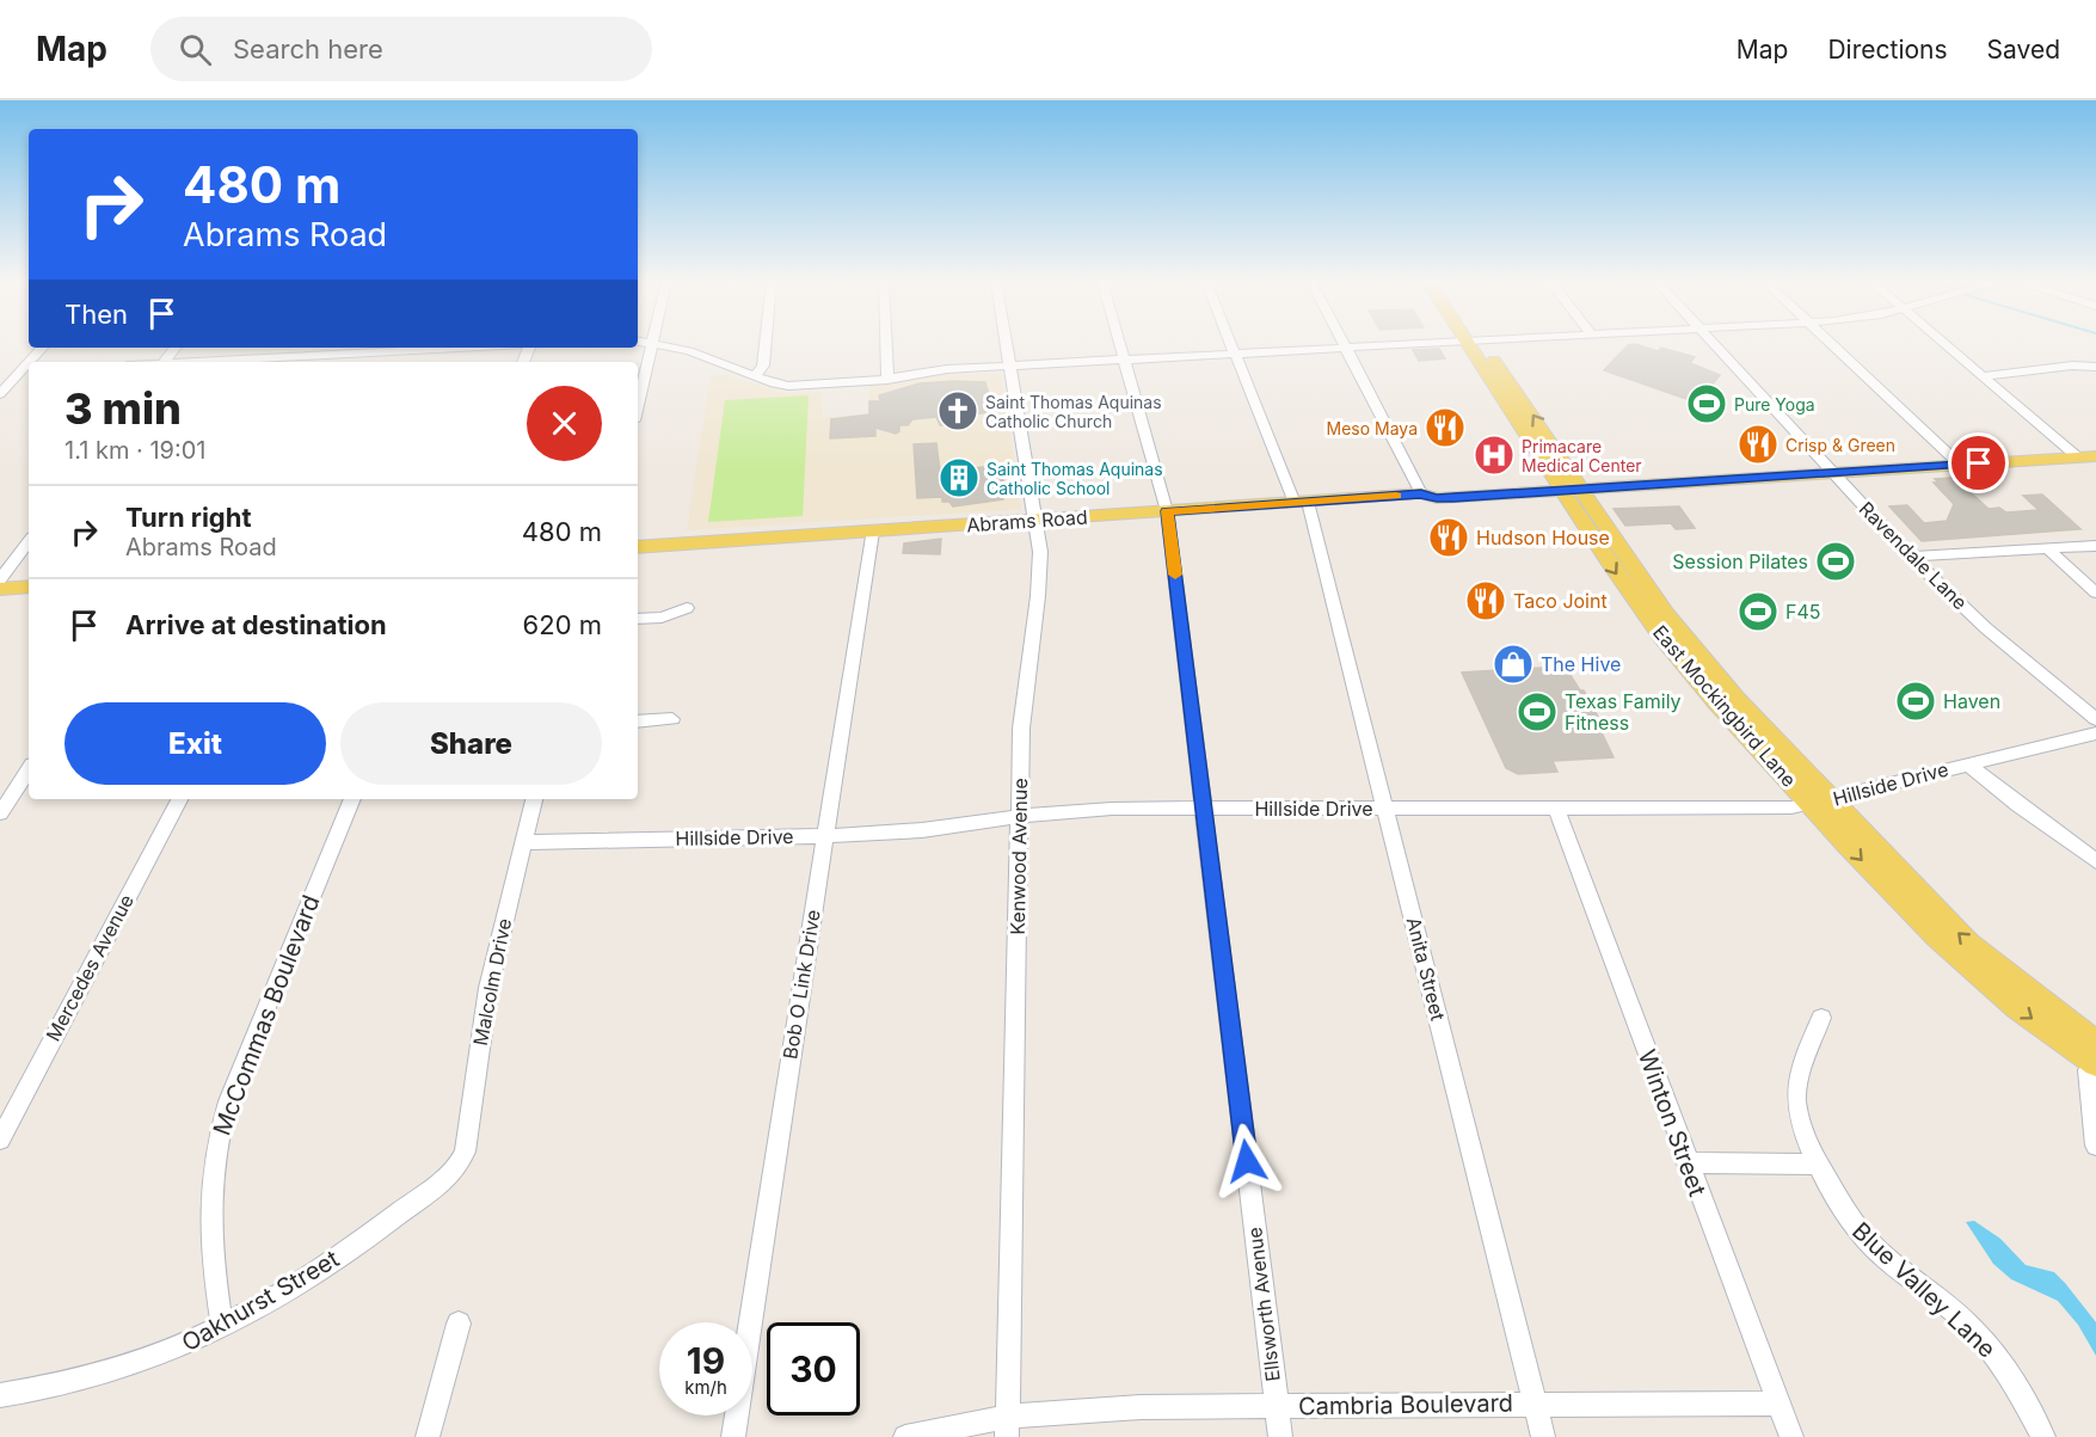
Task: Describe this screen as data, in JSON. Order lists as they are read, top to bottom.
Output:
{
  "streets": {
    "main road": ["Abrams Road", "East Mockingbird Lane"],
    "street": [
      "Ravendale Lane",
      "Hillside Drive",
      "Kenwood Avenue",
      "Mercedes Avenue",
      "Anita Street",
      "Malcolm Drive",
      "Bob O Link Drive",
      "McCommas Boulevard",
      "Winton Street",
      "Blue Valley Lane",
      "Oakhurst Street",
      "Ellsworth Avenue",
      "Cambria Boulevard"
    ]
  },
  "crossings": [
    ["Abrams Road", "Ravendale Lane"],
    ["Abrams Road", "East Mockingbird Lane"],
    ["Abrams Road", "Kenwood Avenue"],
    ["Abrams Road", "Anita Street"],
    ["Abrams Road", "Bob O Link Drive"],
    ["Abrams Road", "Ellsworth Avenue"],
    ["East Mockingbird Lane", "Hillside Drive"],
    ["Hillside Drive", "Kenwood Avenue"],
    ["Hillside Drive", "Anita Street"],
    ["Hillside Drive", "Malcolm Drive"],
    ["Hillside Drive", "Bob O Link Drive"],
    ["Hillside Drive", "Winton Street"],
    ["Hillside Drive", "Ellsworth Avenue"],
    ["Kenwood Avenue", "Cambria Boulevard"],
    ["Anita Street", "Cambria Boulevard"],
    ["Malcolm Drive", "Oakhurst Street"],
    ["McCommas Boulevard", "Oakhurst Street"],
    ["Winton Street", "Cambria Boulevard"],
    ["Ellsworth Avenue", "Cambria Boulevard"]
  ],
  "places": {
    "sports": [
      "Pure Yoga",
      "Session Pilates",
      "F45",
      "Haven",
      "Texas Family Fitness"
    ],
    "church": ["Saint Thomas Aquinas Catholic Church"],
    "restaurant": [
      "Meso Maya",
      "Crisp & Green",
      "Hudson House",
      "Taco Joint"
    ],
    "hospital": ["Primacare Medical Center"],
    "building": ["Saint Thomas Aquinas Catholic School"],
    "shop": ["The Hive"]
  },
  "page": {
    "header": "Map",
    "search": "Search here",
    "nav": ["Map", "Directions", "Saved"],
    "turn": ["480 m", "Abrams Road"],
    "then": "Then",
    "heading": ["3 min", "1.1 km · 19:01"],
    "list": [
      {
        "name": "Turn right",
        "note": "Abrams Road",
        "value": "480 m"
      },
      {
        "name": "Arrive at destination",
        "value": "620 m"
      }
    ],
    "buttons": ["Exit", "Share"],
    "speed": "19 km/h",
    "limit": "30"
  }
}
